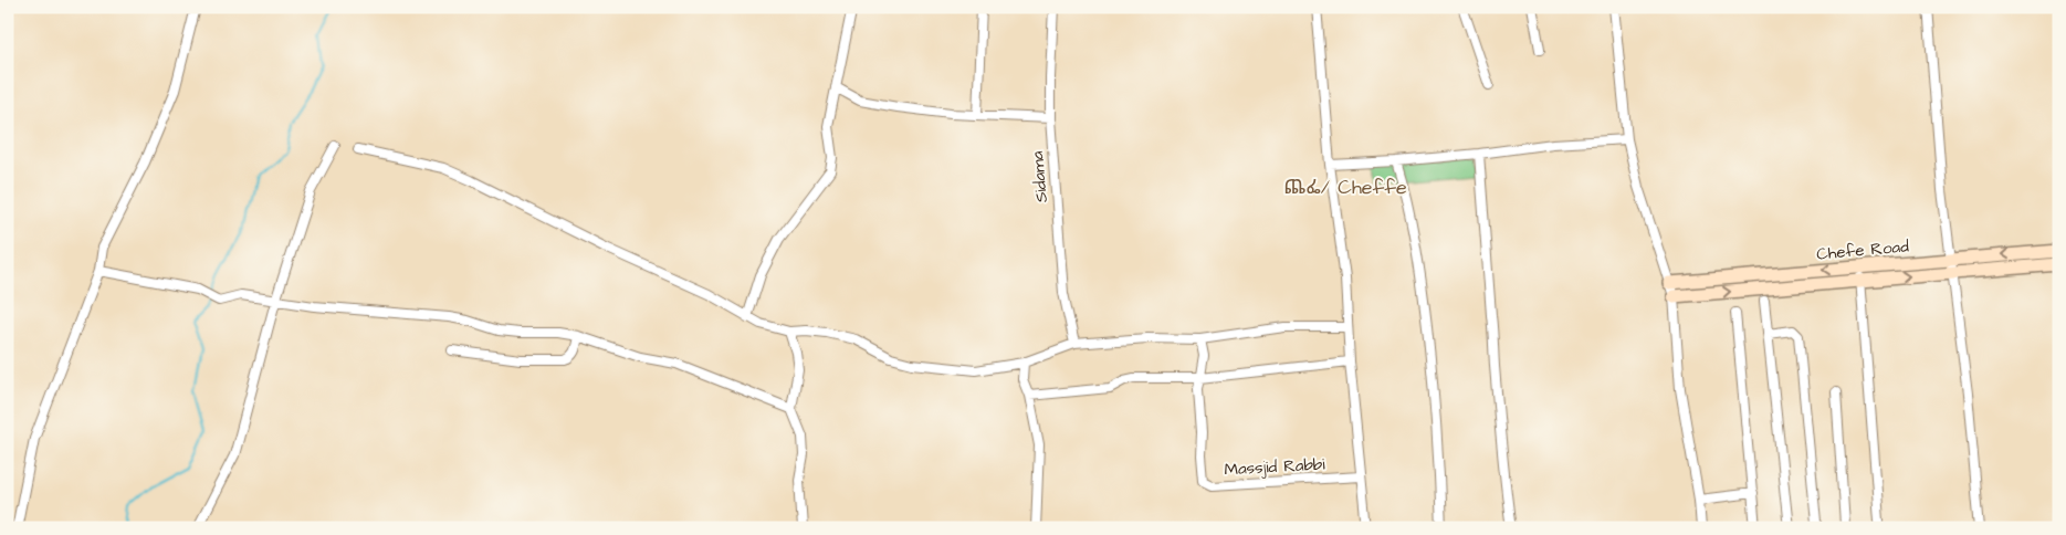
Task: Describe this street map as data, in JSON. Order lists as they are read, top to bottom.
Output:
{
  "streets": {
    "street": ["Sidama", "Chefe Road", "Massjid Rabbi"]
  },
  "districts": ["ጨፌ/ Cheffe"]
}
